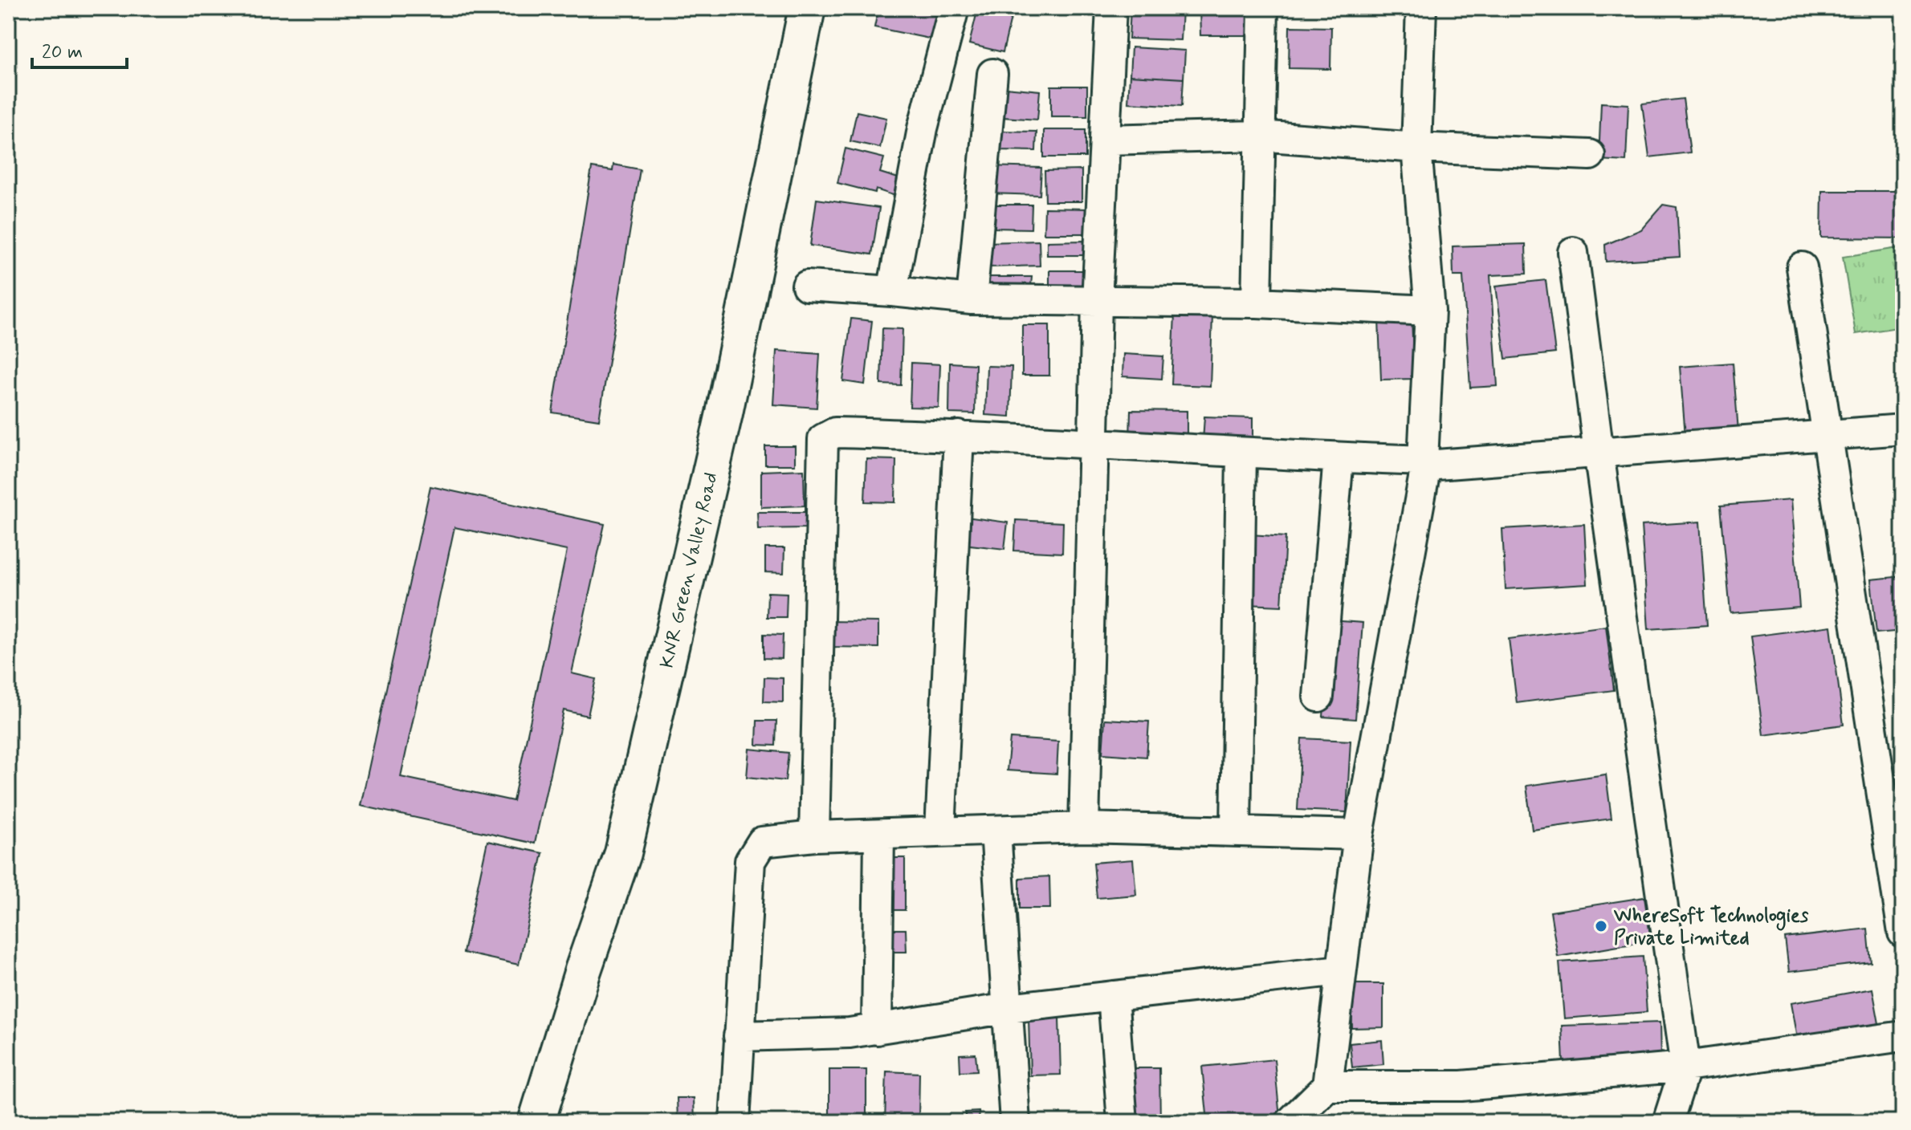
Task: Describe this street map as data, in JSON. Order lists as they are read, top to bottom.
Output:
{
  "streets": {
    "street": ["KNR Green Valley Road"]
  },
  "places": ["WhereSoft Technologies Private Limited"],
  "scale_bar": "20 m"
}
